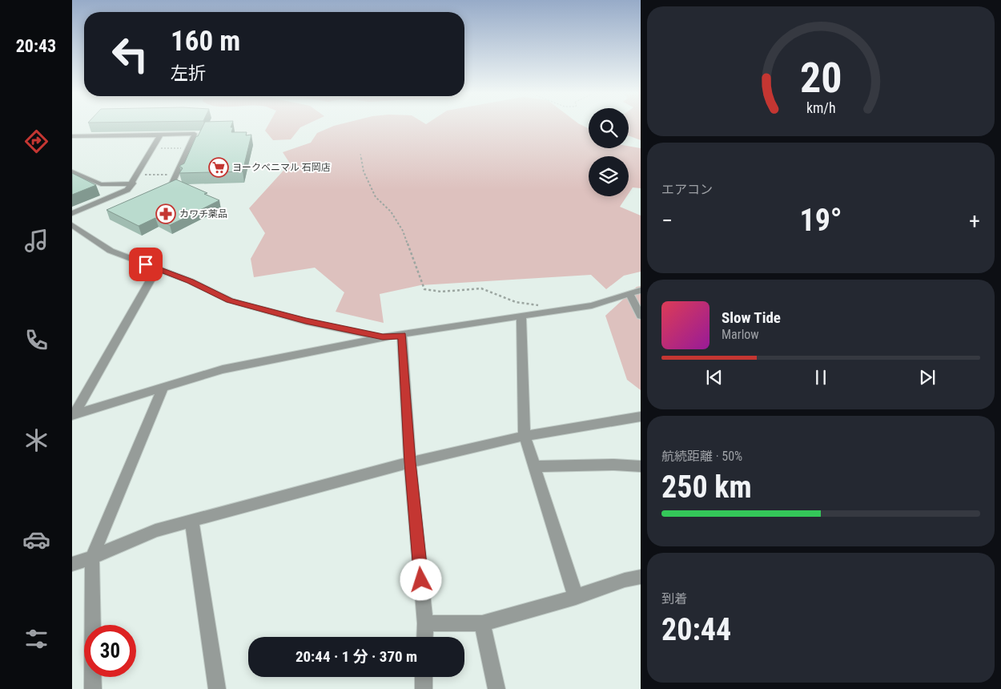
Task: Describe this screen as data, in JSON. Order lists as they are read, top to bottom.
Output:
{
  "places": {
    "supermarket": ["ヨークベニマル 石岡店"],
    "pharmacy": ["カワチ薬品"]
  },
  "page": {
    "tabs": "20:43",
    "turn": ["160 m", "左折"],
    "tile": [
      "エアコン",
      ["航続距離 · 50%", "250 km"],
      ["到着", "20:44"]
    ],
    "heat": ["−", "19°", "+"],
    "song": ["Slow Tide", "Marlow"],
    "limit": "30",
    "trip": "20:44 · 1 分 · 370 m",
    "gauge": ["20", "km/h"]
  }
}
